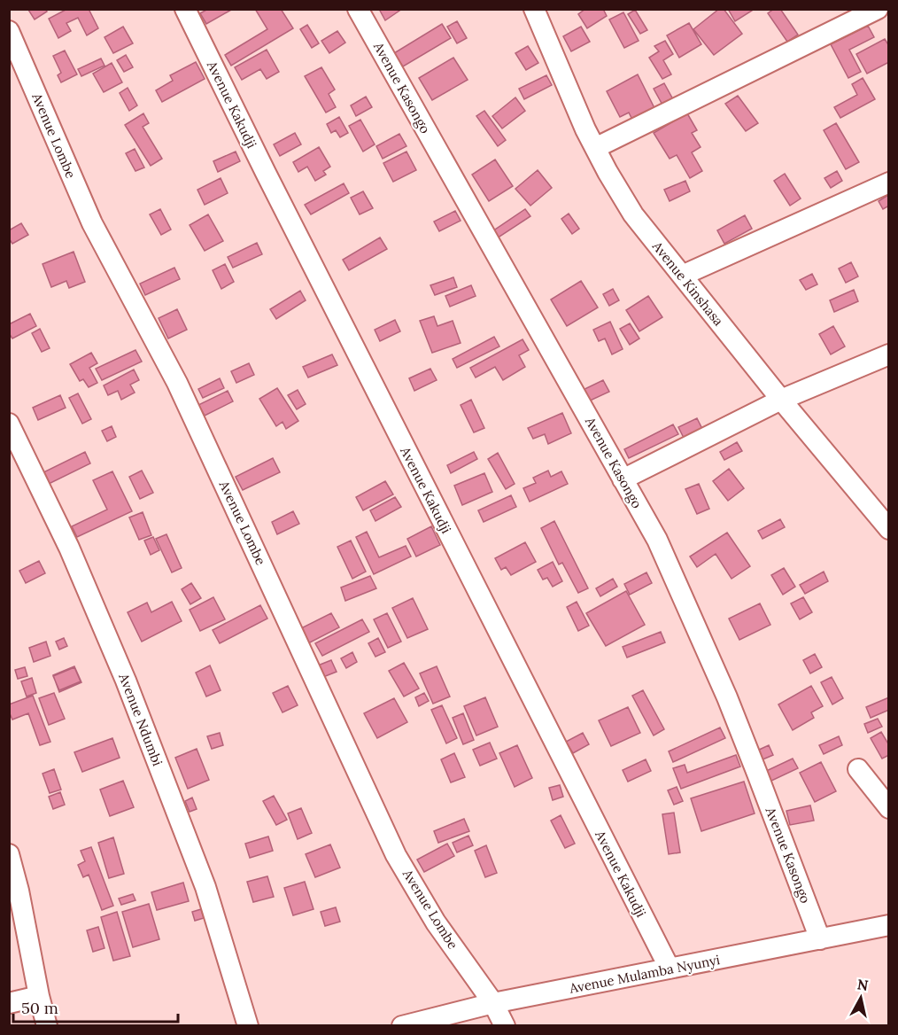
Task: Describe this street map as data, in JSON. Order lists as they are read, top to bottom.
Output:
{
  "streets": {
    "street": [
      "Avenue Kasongo",
      "Avenue Kakudji",
      "Avenue Lombe",
      "Avenue Kinshasa",
      "Avenue Ndumbi",
      "Avenue Mulamba Nyunyi"
    ]
  },
  "crossings": [
    ["Avenue Kasongo", "Avenue Mulamba Nyunyi"],
    ["Avenue Kakudji", "Avenue Mulamba Nyunyi"],
    ["Avenue Lombe", "Avenue Mulamba Nyunyi"]
  ],
  "scale_bar": "50 m",
  "north": "top"
}
